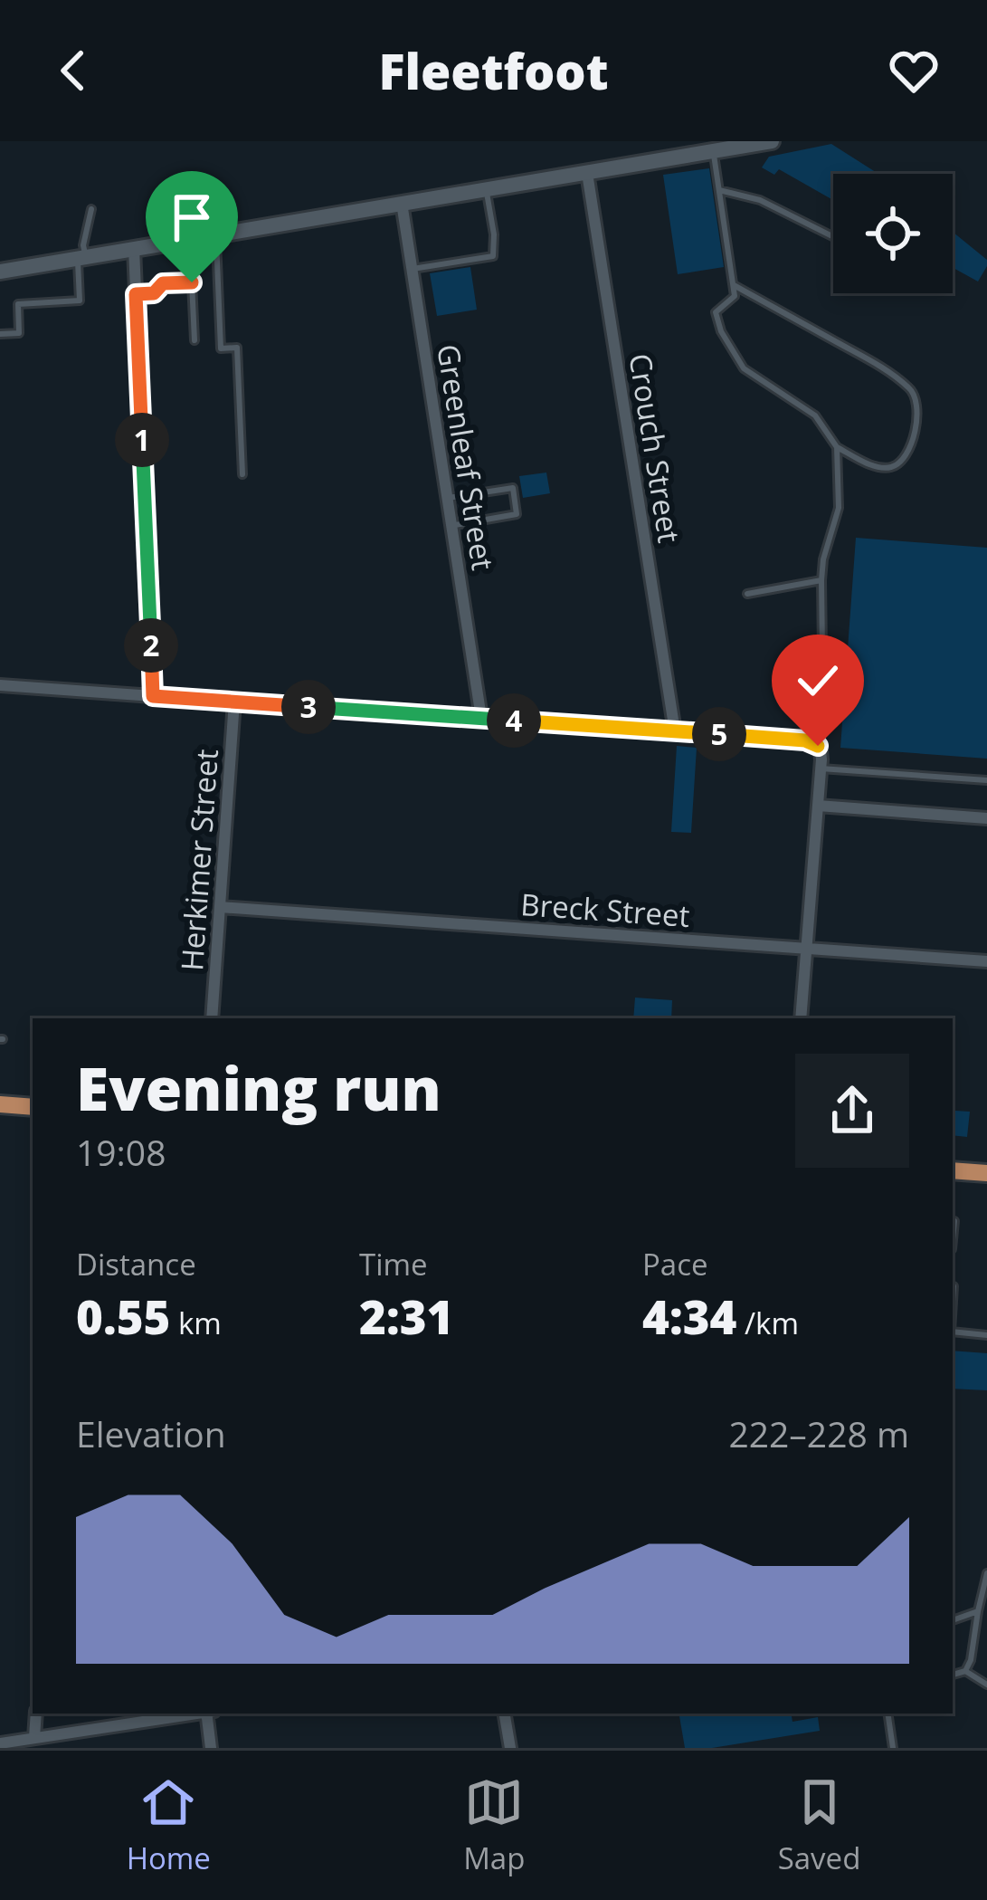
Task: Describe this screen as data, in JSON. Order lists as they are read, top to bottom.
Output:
{
  "streets": {
    "street": [
      "Crouch Street",
      "Greenleaf Street",
      "Herkimer Street",
      "Breck Street"
    ]
  },
  "crossings": [
    ["Herkimer Street", "Breck Street"]
  ],
  "page": {
    "header": "Fleetfoot",
    "pins": [
      "1",
      "2",
      "3",
      "4",
      "5"
    ],
    "heading": ["Evening run", "19:08"],
    "stats": [
      ["Distance", "0.55 km"],
      ["Time", "2:31"],
      ["Pace", "4:34 /km"]
    ],
    "chart": ["Elevation", "222–228 m"],
    "tabs": ["Home", "Map", "Saved"]
  }
}
